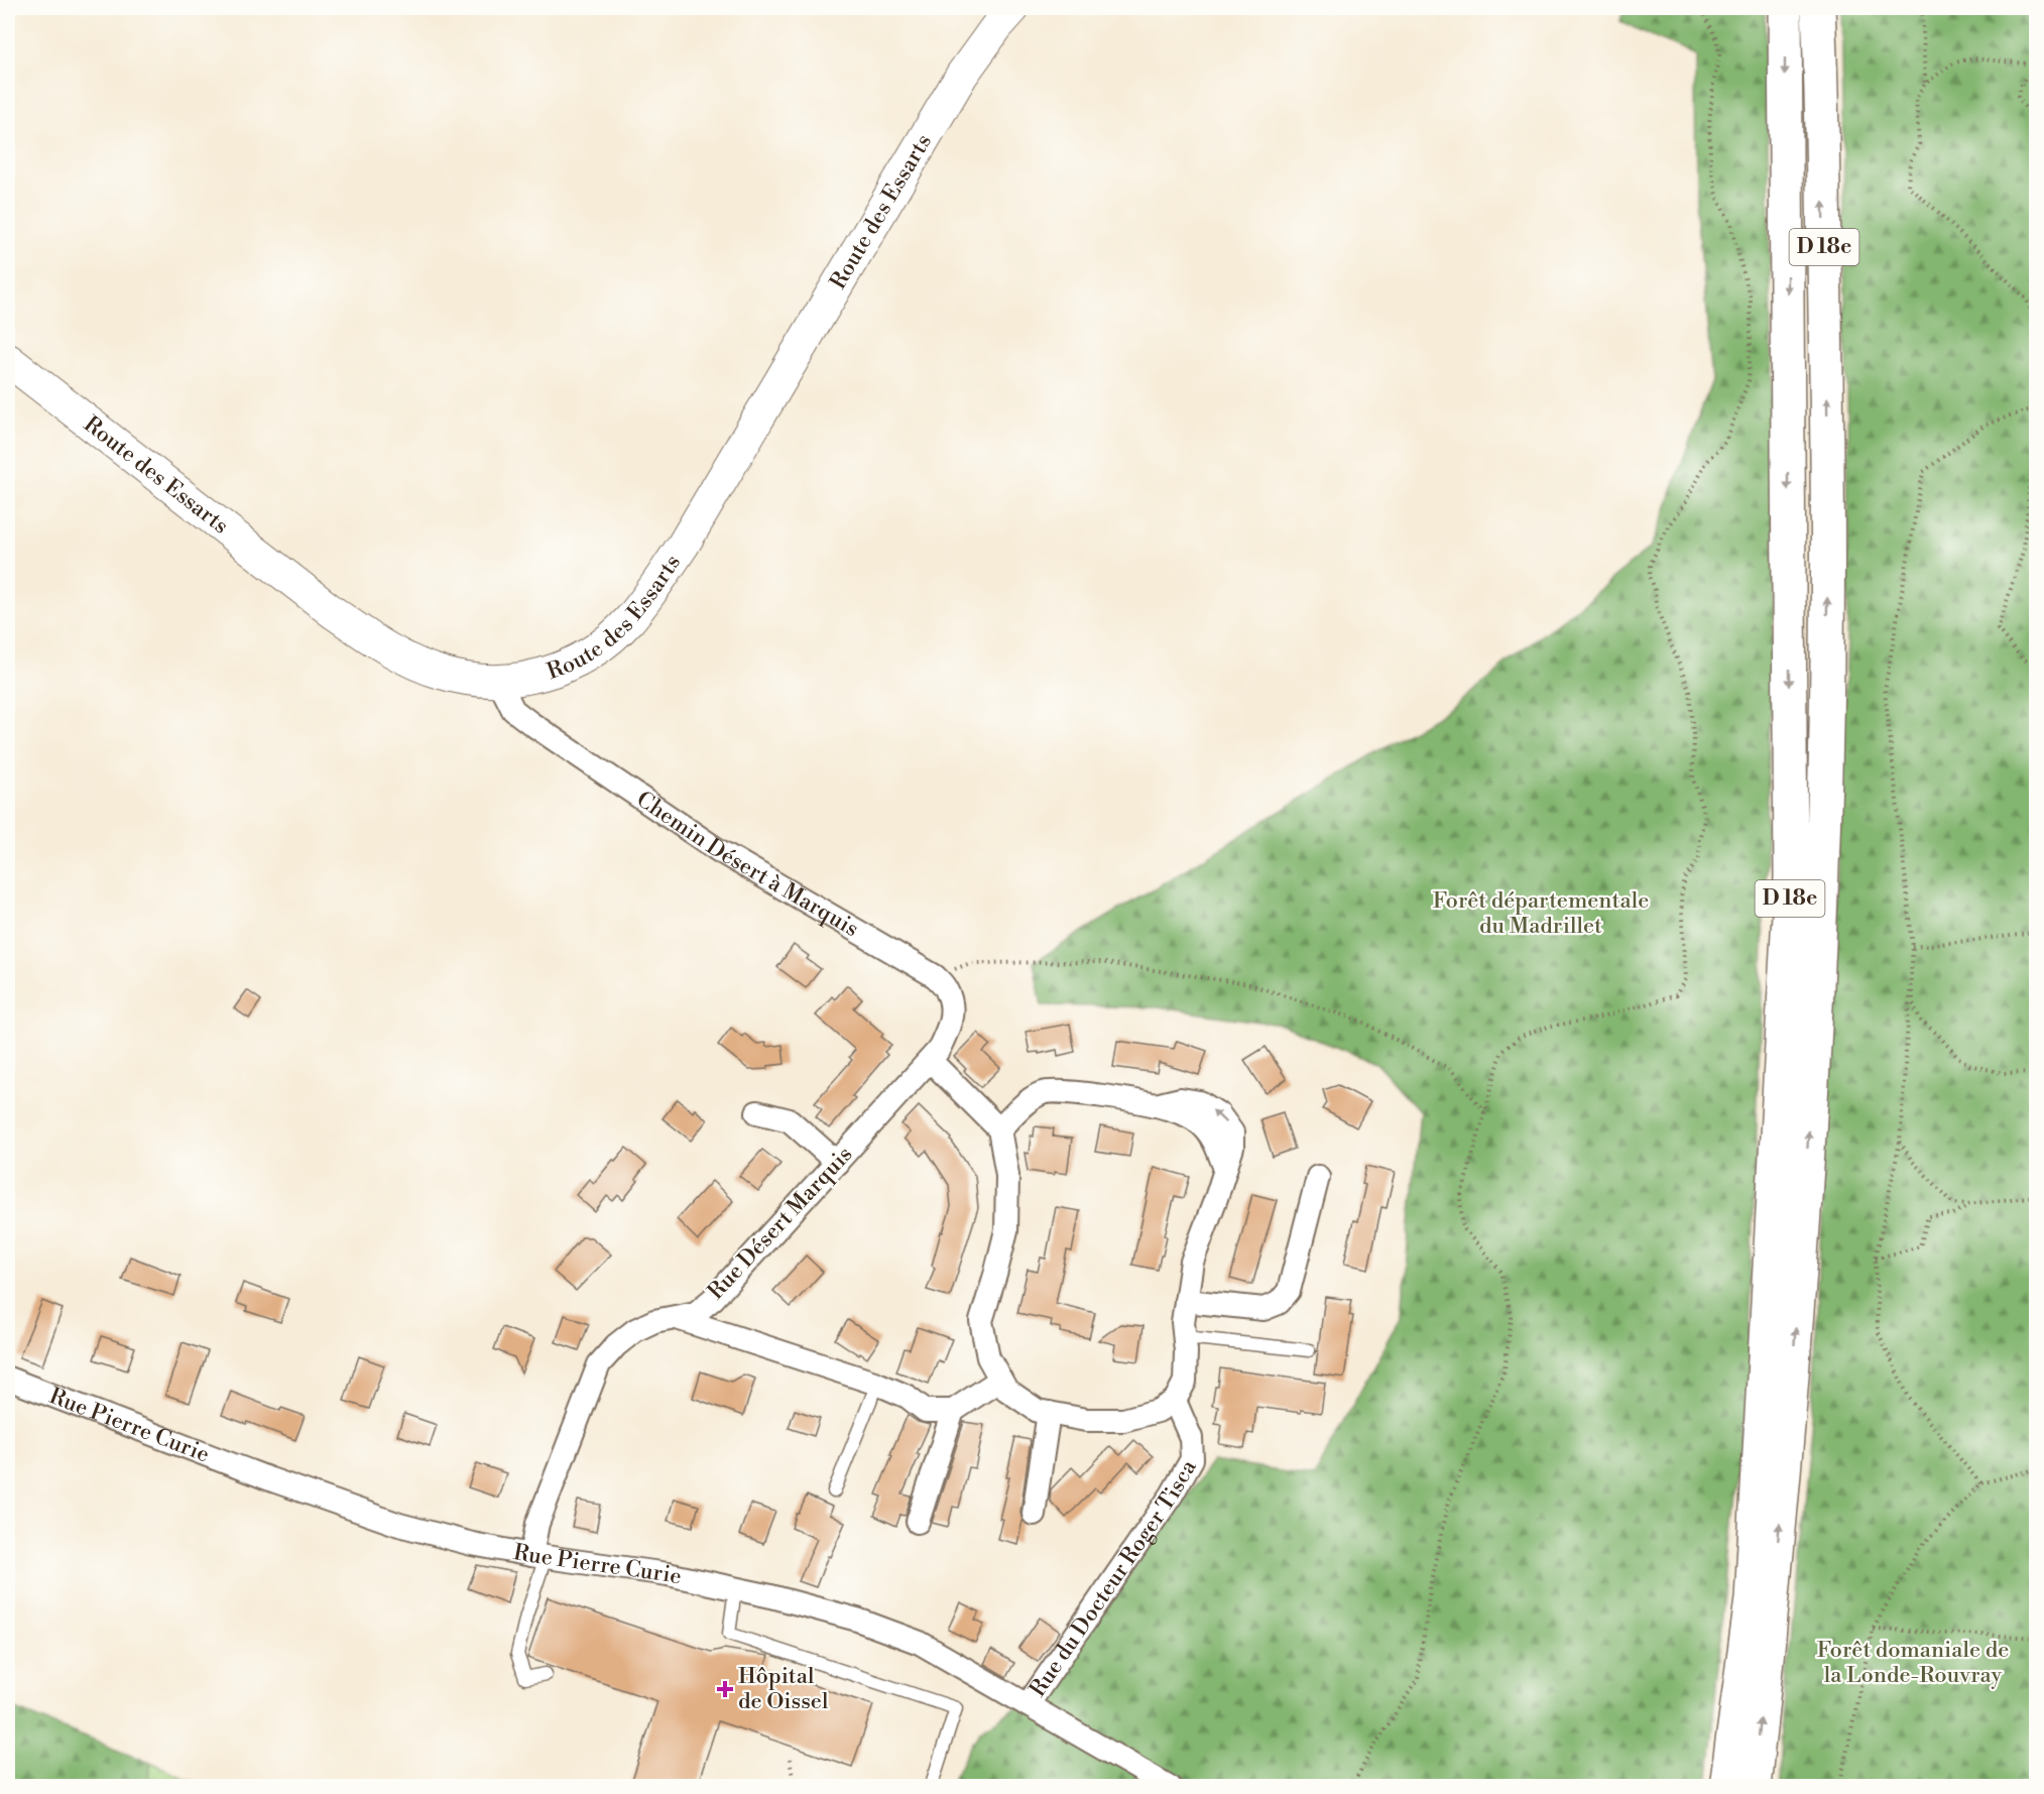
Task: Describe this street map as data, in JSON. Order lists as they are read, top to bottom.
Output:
{
  "streets": {
    "highway": ["D 18e"],
    "main road": ["Route des Essarts"],
    "street": [
      "Chemin Désert à Marquis",
      "Rue Désert Marquis",
      "Rue Pierre Curie",
      "Rue du Docteur Roger Tisca"
    ]
  },
  "crossings": [
    ["Route des Essarts", "Chemin Désert à Marquis"],
    ["Chemin Désert à Marquis", "Rue Désert Marquis"],
    ["Rue Désert Marquis", "Rue Pierre Curie"],
    ["Rue Pierre Curie", "Rue du Docteur Roger Tisca"]
  ],
  "parks": ["Forêt départementale du Madrillet", "Forêt domaniale de la Londe-Rouvray"],
  "places": {
    "health": ["Hôpital de Oissel"]
  }
}
